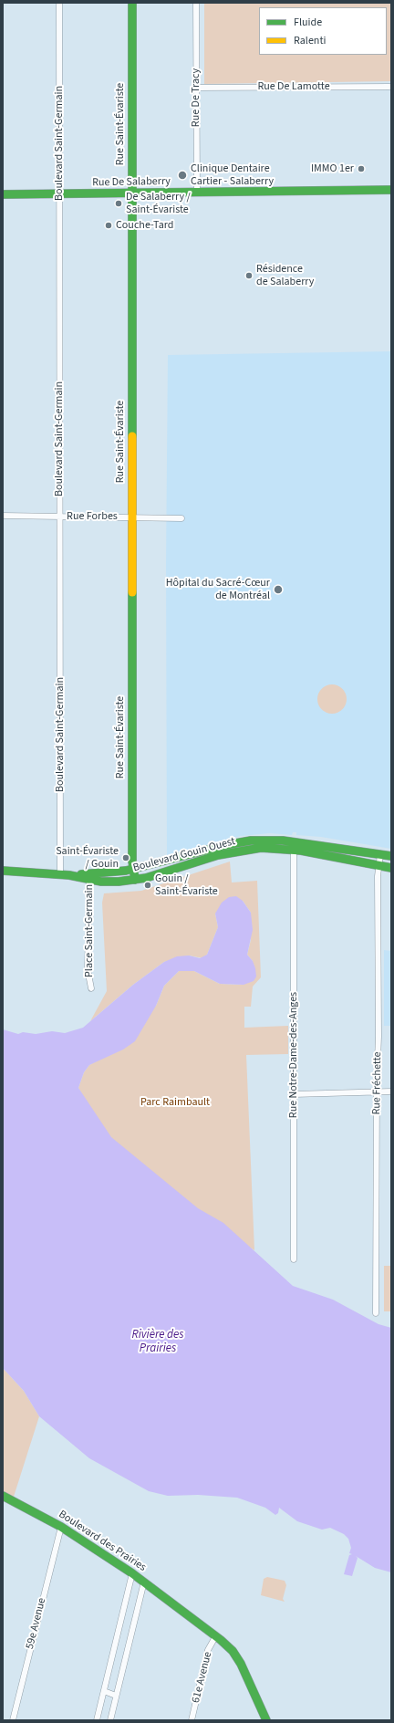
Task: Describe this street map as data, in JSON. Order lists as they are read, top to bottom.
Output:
{
  "streets": {
    "street": [
      "Rue De Lamotte",
      "Rue De Tracy",
      "Rue Saint-Évariste",
      "Boulevard Saint-Germain",
      "Rue De Salaberry",
      "Rue Forbes",
      "Boulevard Gouin Ouest",
      "Place Saint-Germain",
      "Rue Notre-Dame-des-Anges",
      "Rue Fréchette",
      "Boulevard des Prairies",
      "59e Avenue",
      "61e Avenue"
    ]
  },
  "crossings": [
    ["Rue De Lamotte", "Rue De Tracy"],
    ["Rue De Tracy", "Rue De Salaberry"],
    ["Rue Saint-Évariste", "Rue De Salaberry"],
    ["Rue Saint-Évariste", "Rue Forbes"],
    ["Rue Saint-Évariste", "Boulevard Gouin Ouest"],
    ["Boulevard Saint-Germain", "Rue De Salaberry"],
    ["Boulevard Saint-Germain", "Rue Forbes"],
    ["Boulevard Saint-Germain", "Boulevard Gouin Ouest"],
    ["Boulevard Gouin Ouest", "Place Saint-Germain"],
    ["Boulevard Gouin Ouest", "Rue Notre-Dame-des-Anges"],
    ["Boulevard Gouin Ouest", "Rue Fréchette"],
    ["Boulevard des Prairies", "59e Avenue"],
    ["Boulevard des Prairies", "61e Avenue"]
  ],
  "water": ["Rivière des Prairies"],
  "parks": ["Parc Raimbault"],
  "places": [
    "IMMO 1er",
    "Clinique Dentaire Cartier - Salaberry",
    "De Salaberry / Saint-Évariste",
    "Couche-Tard",
    "Résidence de Salaberry",
    "Hôpital du Sacré-Cœur de Montréal",
    "Saint-Évariste / Gouin",
    "Gouin / Saint-Évariste"
  ],
  "legend": ["Fluide", "Ralenti"]
}
